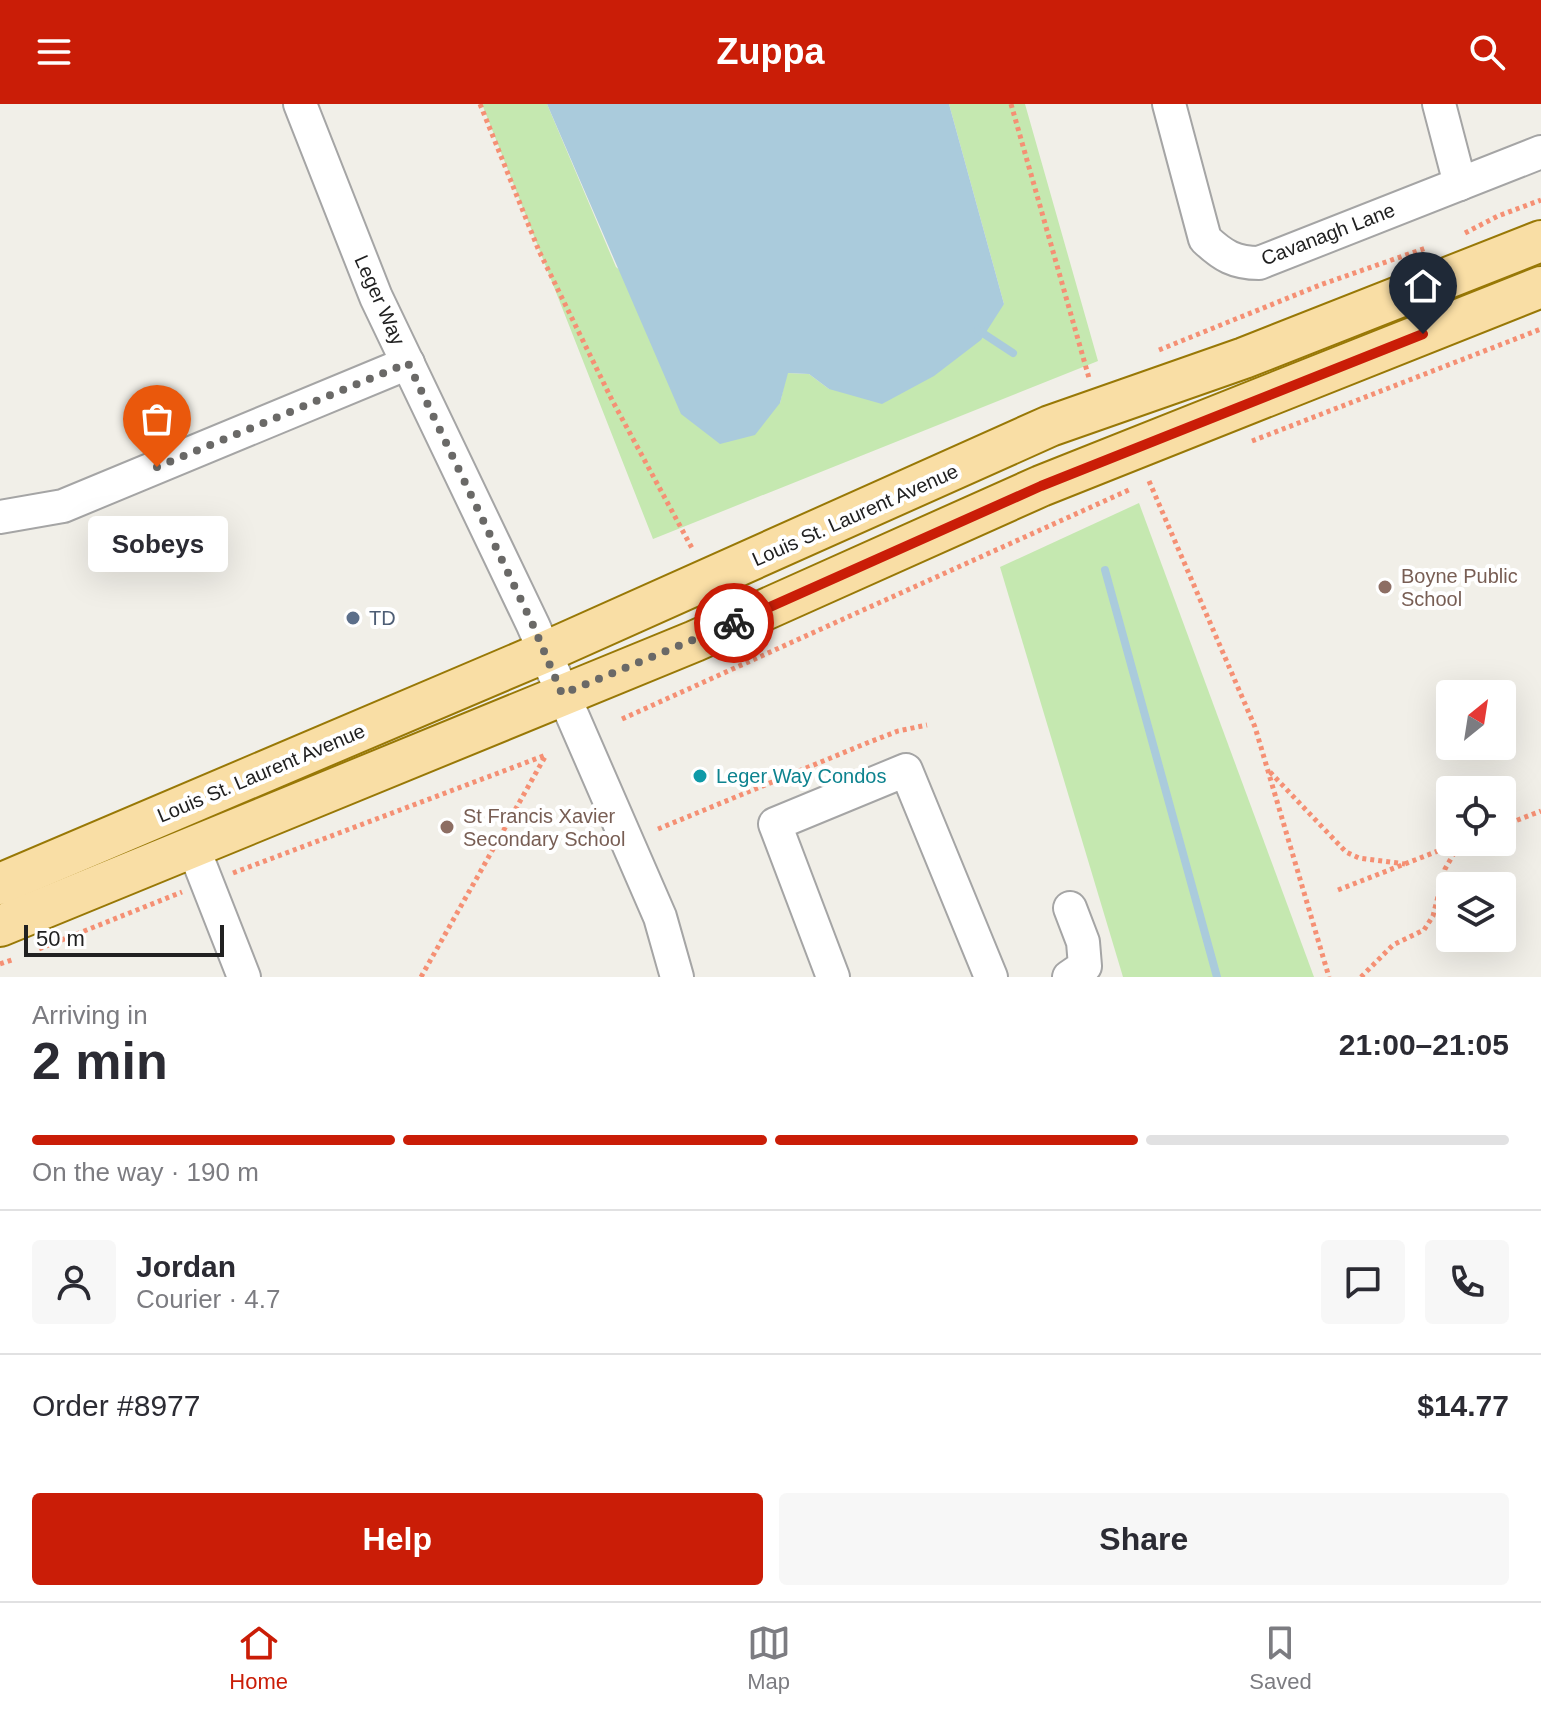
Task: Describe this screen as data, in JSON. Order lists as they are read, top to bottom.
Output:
{
  "streets": {
    "main road": ["Louis St. Laurent Avenue"],
    "street": ["Cavanagh Lane", "Leger Way"]
  },
  "crossings": [
    ["Leger Way", "Louis St. Laurent Avenue"]
  ],
  "places": [
    "Sobeys",
    "Boyne Public School",
    "TD",
    "Leger Way Condos",
    "St Francis Xavier Secondary School"
  ],
  "scale_bar": "50 m",
  "north": "top right",
  "page": {
    "header": "Zuppa",
    "bubble": "Sobeys",
    "scale": "50 m",
    "heading": ["2 min", "Arriving in", "21:00–21:05"],
    "panel": [
      "Jordan",
      "Courier · 4.7",
      "Order #8977",
      "$14.77"
    ],
    "bar": "On the way · 190 m",
    "buttons": ["Help", "Share"],
    "tabs": ["Home", "Map", "Saved"]
  }
}
